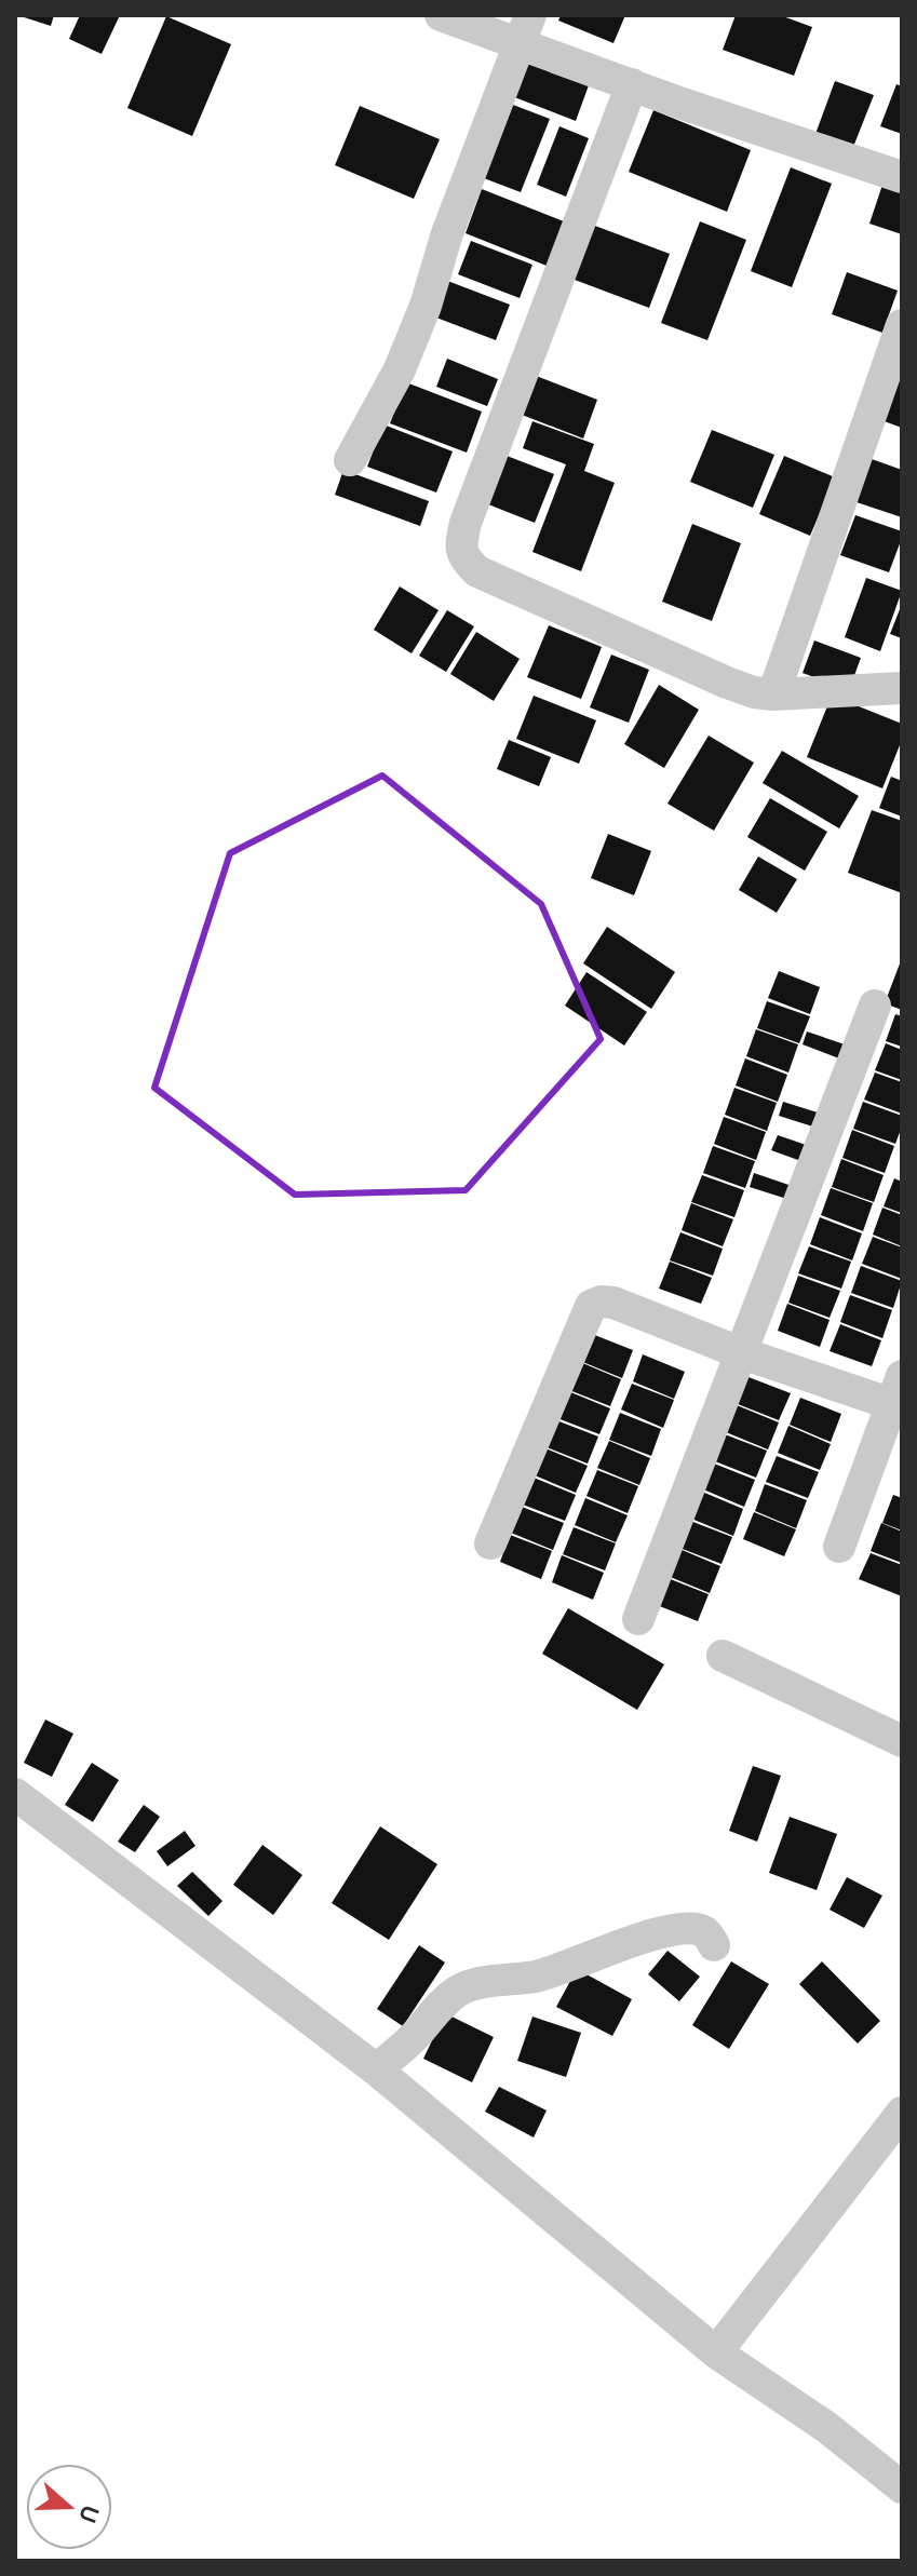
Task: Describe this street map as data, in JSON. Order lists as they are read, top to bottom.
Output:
{
  "north": "right"
}
